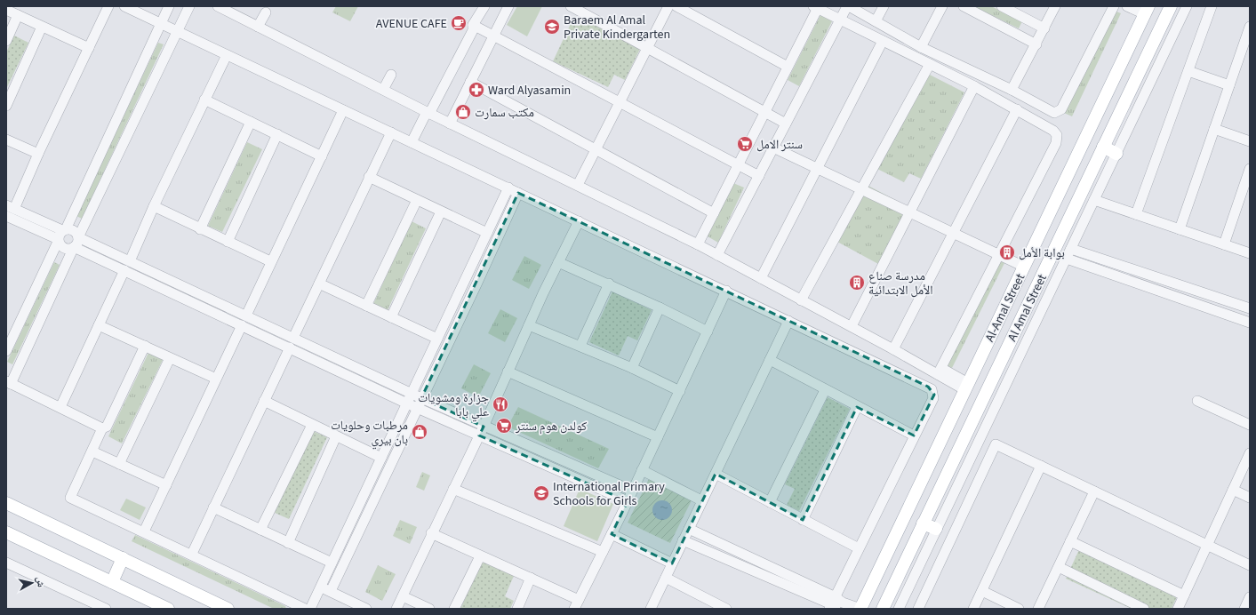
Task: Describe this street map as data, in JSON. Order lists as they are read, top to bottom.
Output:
{
  "streets": {
    "main road": ["Al-Amal Street", "Al Amal Street"]
  },
  "places": {
    "cafe": ["AVENUE CAFE"],
    "school or university": ["Baraem Al Amal Private Kindergarten", "International Primary Schools for Girls"],
    "pharmacy": ["Ward Alyasamin"],
    "shop": ["مكتب سمارت", "مرطبات وحلويات بان بيري"],
    "supermarket": ["سنتر الامل", "كولدن هوم سنتر"],
    "building": ["بوابة الأمل", "مدرسة صناع الأمل الابتدائية"],
    "restaurant": ["جزارة ومشويات علي بابا"]
  },
  "north": "right"
}
